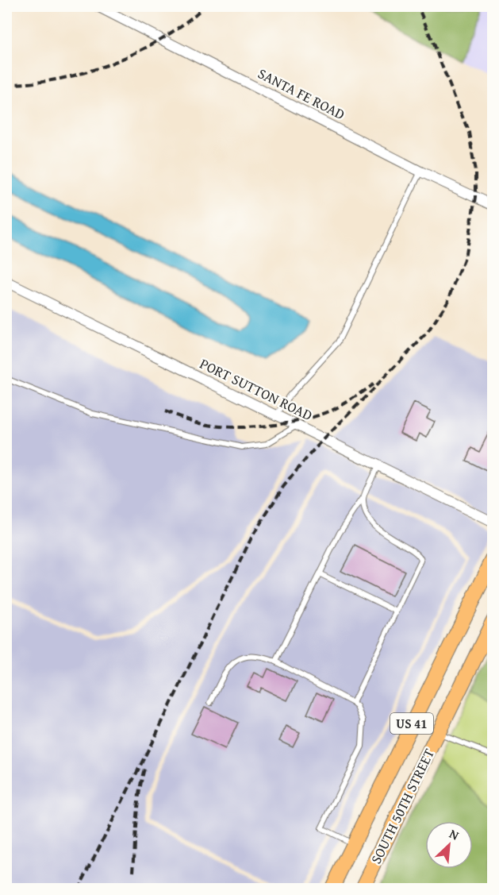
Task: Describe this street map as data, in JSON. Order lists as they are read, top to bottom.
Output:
{
  "streets": {
    "main road": ["US 41", "SOUTH 50TH STREET"],
    "street": ["SANTA FE ROAD", "PORT SUTTON ROAD"]
  },
  "north": "top right"
}
